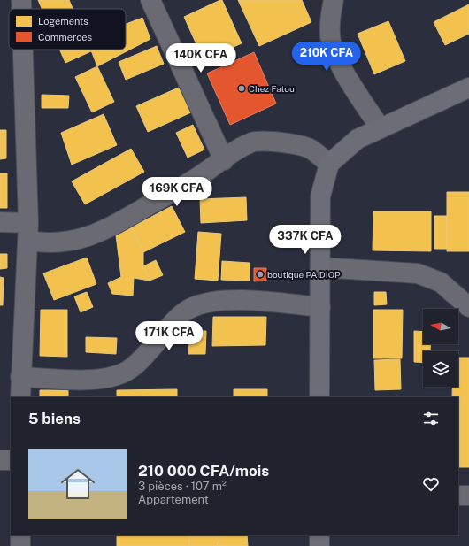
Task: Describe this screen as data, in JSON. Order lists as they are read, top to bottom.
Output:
{
  "places": ["Chez Fatou", "boutique PA DIOP"],
  "legend": ["Logements", "Commerces"],
  "north": "left",
  "page": {
    "price": [
      "210K CFA",
      "140K CFA",
      "169K CFA",
      "337K CFA",
      "171K CFA"
    ],
    "heading": "5 biens",
    "list": [
      {
        "name": "210 000 CFA/mois",
        "note": "3 pièces · 107 m² · Appartement"
      }
    ]
  }
}
